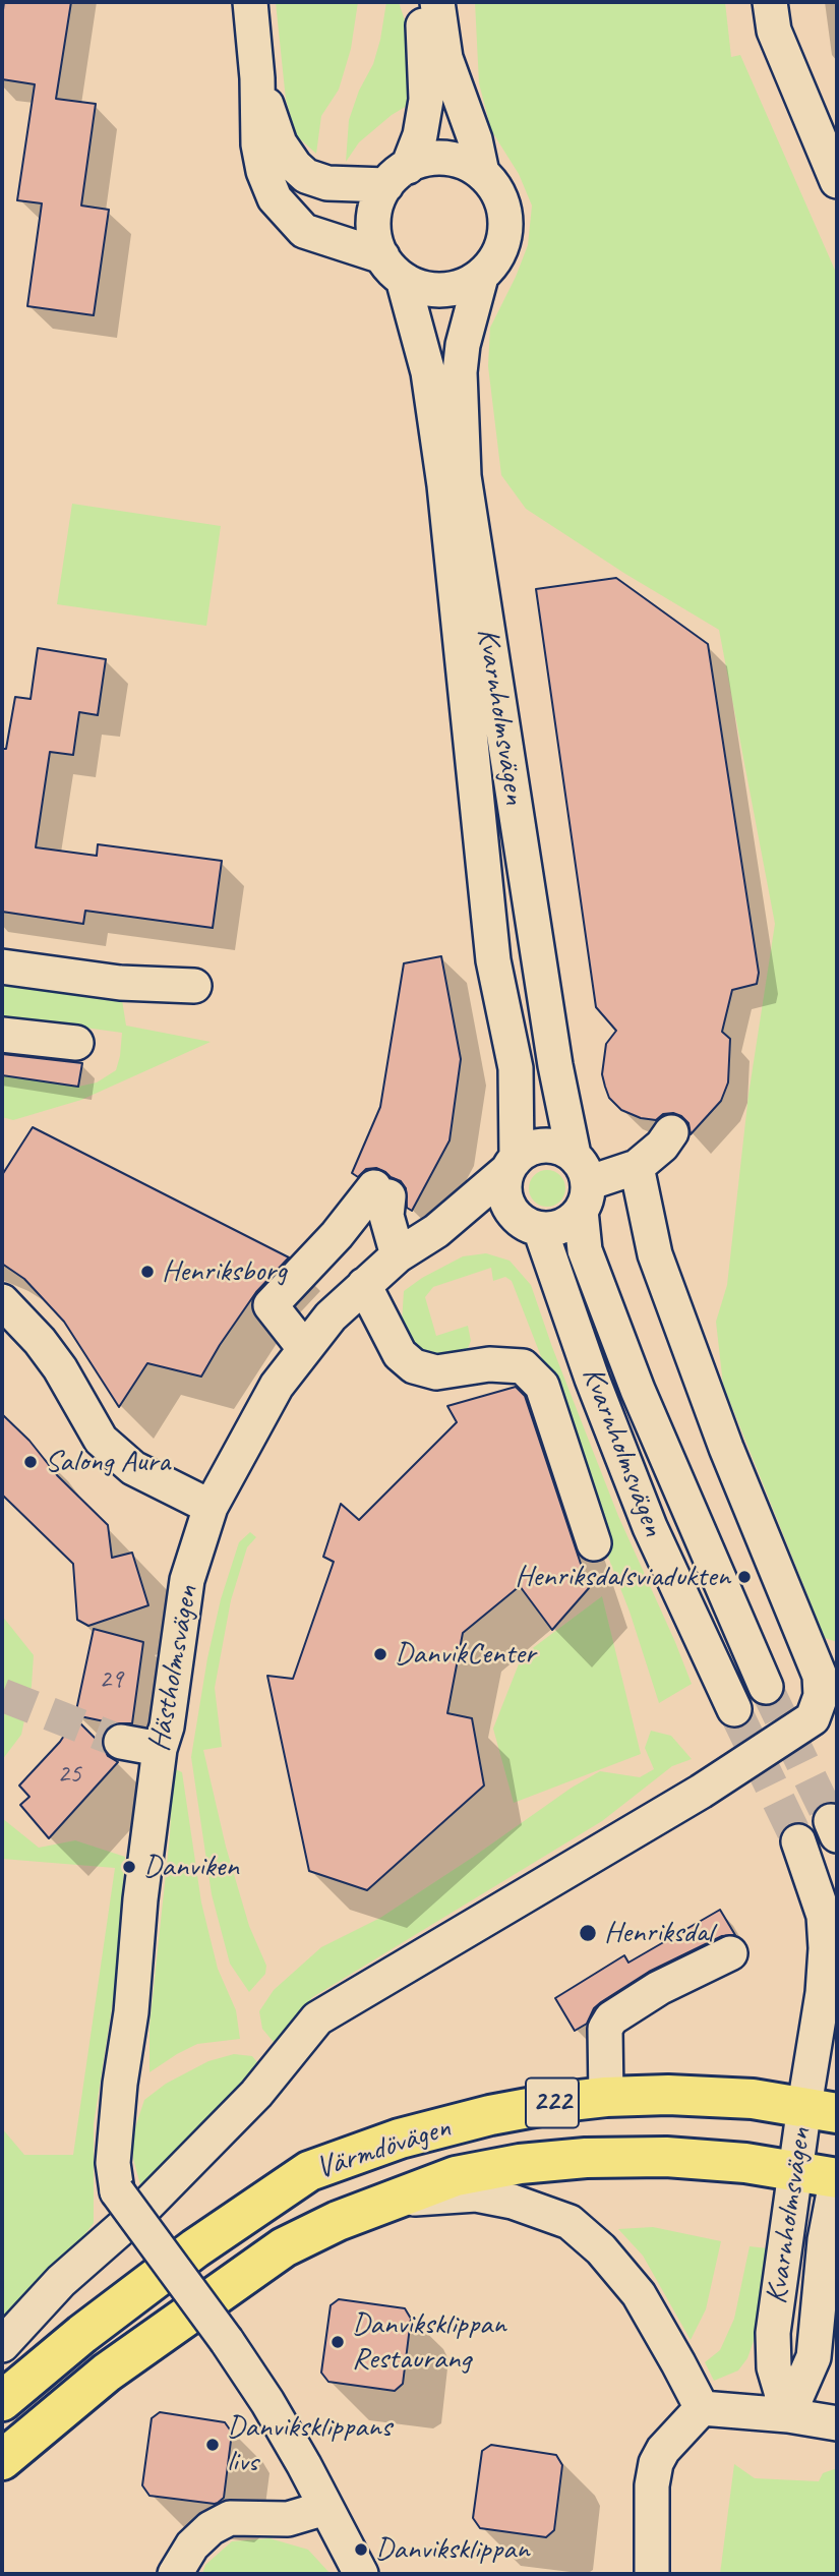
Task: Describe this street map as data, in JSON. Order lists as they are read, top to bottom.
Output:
{
  "streets": {
    "main road": ["222", "Värmdövägen"],
    "street": ["Kvarnholmsvägen", "Hästholmsvägen"]
  },
  "crossings": [
    ["Kvarnholmsvägen", "Hästholmsvägen"],
    ["Kvarnholmsvägen", "Värmdövägen"]
  ],
  "places": [
    "Henriksborg",
    "Salong Aura",
    "Henriksdalsviadukten",
    "DanvikCenter",
    "Danviken",
    "Henriksdal",
    "Danviksklippan Restaurang",
    "Danviksklippans livs",
    "Danviksklippan"
  ],
  "house_numbers": ["29", "25"]
}
